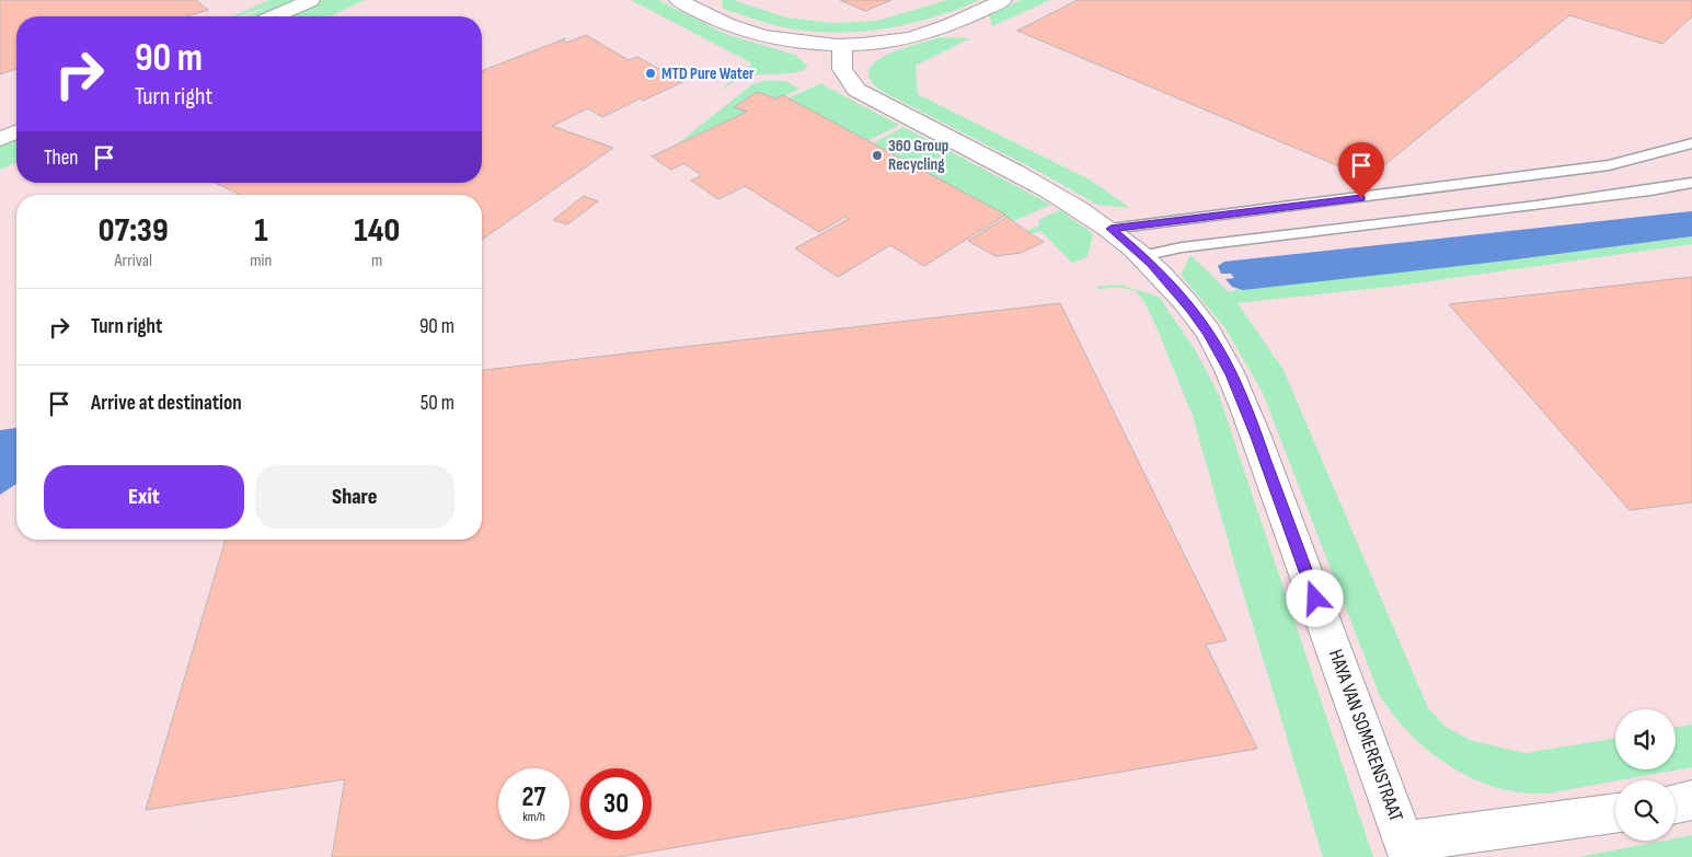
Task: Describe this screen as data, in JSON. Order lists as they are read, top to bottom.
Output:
{
  "streets": {
    "street": ["HAYA VAN SOMERENSTRAAT"]
  },
  "places": ["MTD Pure Water", "360 Group Recycling"],
  "page": {
    "turn": ["90 m", "Turn right"],
    "then": "Then",
    "eta": [
      "07:39",
      "Arrival",
      "1",
      "min",
      "140",
      "m"
    ],
    "list": [
      {
        "name": "Turn right",
        "value": "90 m"
      },
      {
        "name": "Arrive at destination",
        "value": "50 m"
      }
    ],
    "buttons": ["Exit", "Share"],
    "speed": "27 km/h",
    "limit": "30"
  }
}
